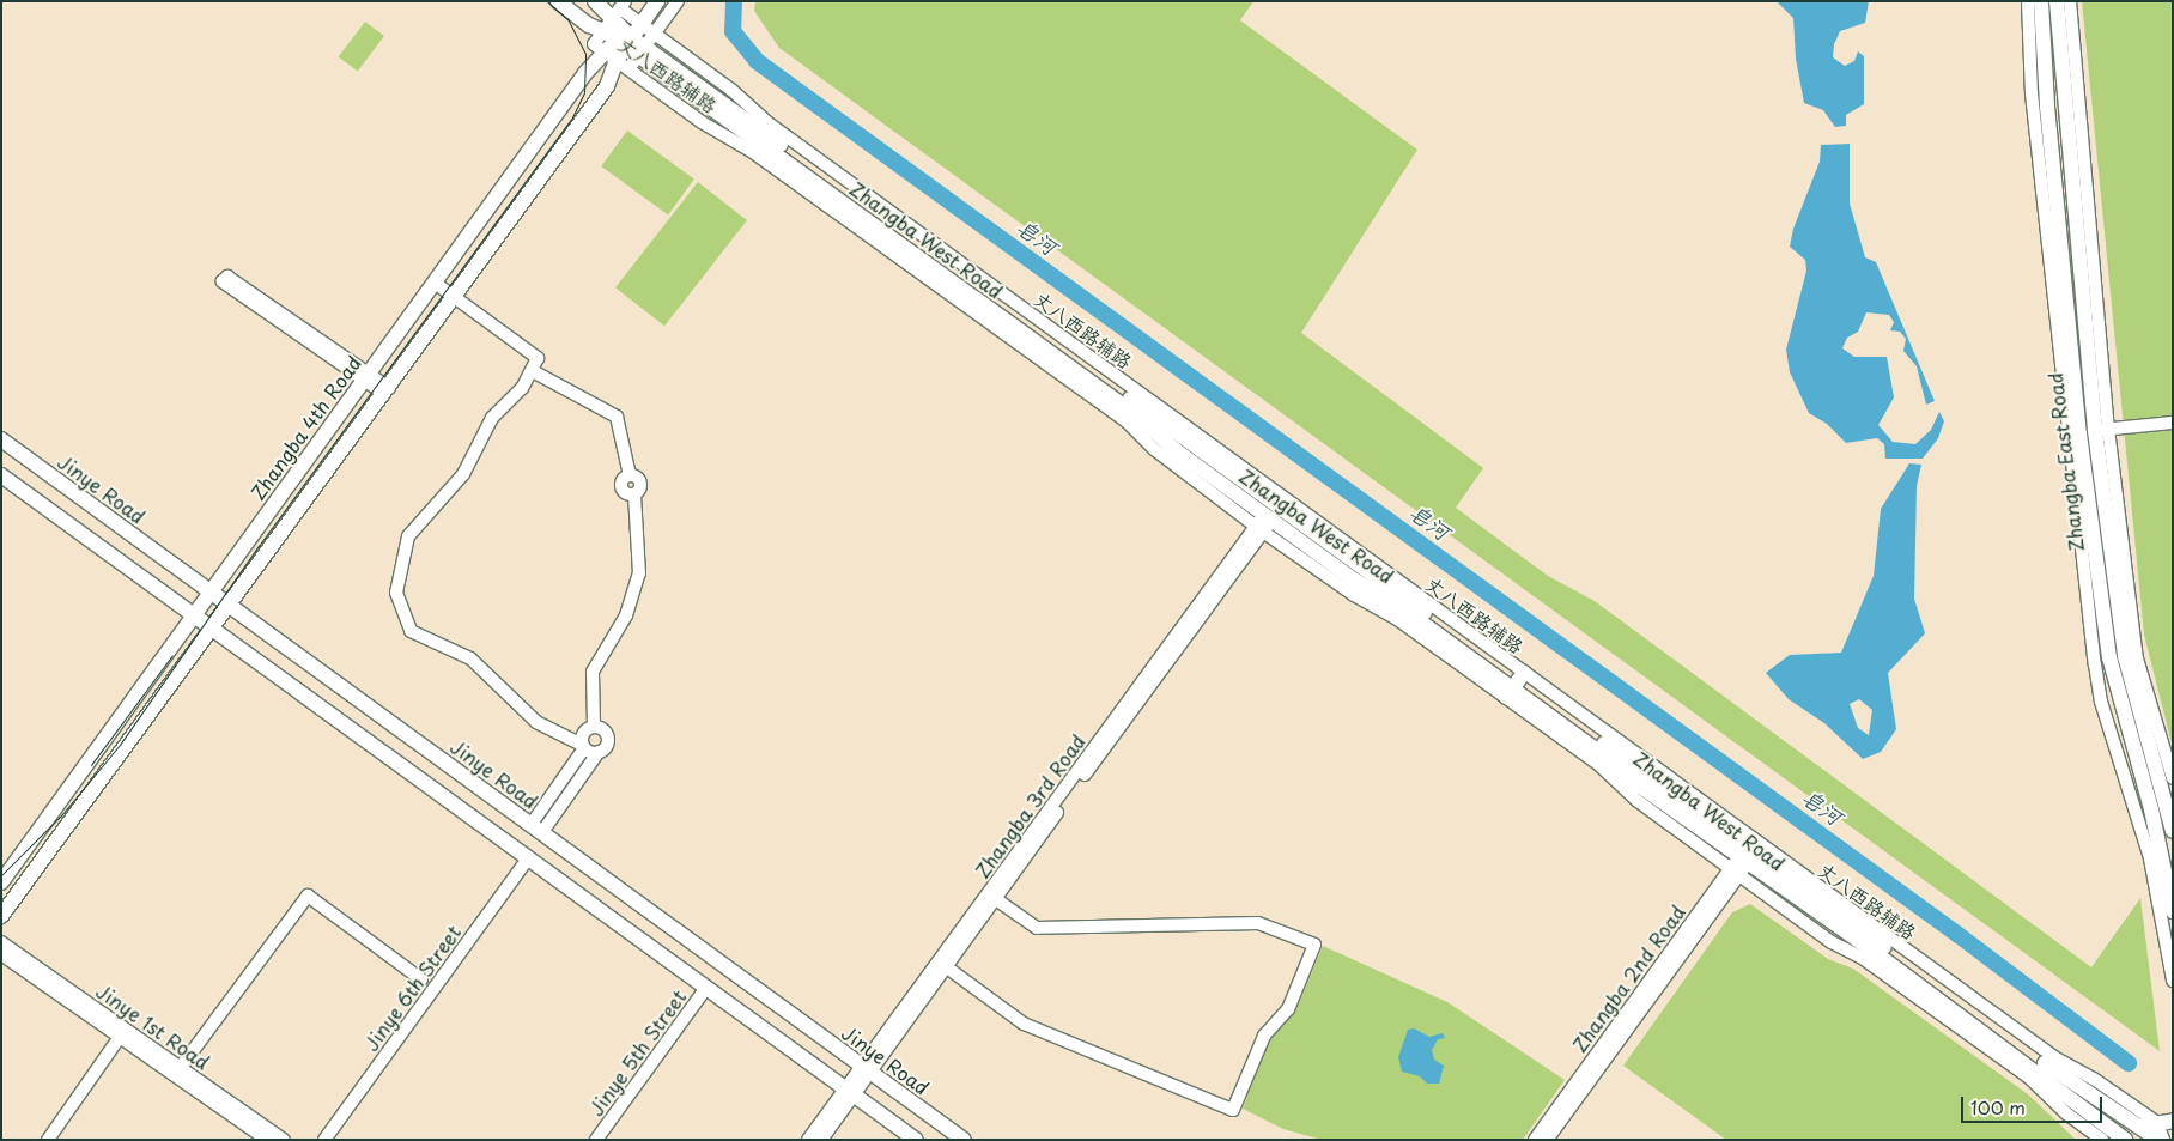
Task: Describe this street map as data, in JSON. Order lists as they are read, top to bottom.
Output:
{
  "streets": {
    "main road": [
      "Zhangba West Road",
      "Zhangba 4th Road",
      "Zhangba East Road",
      "Jinye Road"
    ],
    "street": [
      "丈八西路辅路",
      "Zhangba 3rd Road",
      "Zhangba 2nd Road",
      "Jinye 6th Street",
      "Jinye 1st Road",
      "Jinye 5th Street"
    ]
  },
  "crossings": [
    ["丈八西路辅路", "Zhangba West Road"],
    ["丈八西路辅路", "Zhangba 4th Road"],
    ["丈八西路辅路", "Zhangba 3rd Road"],
    ["丈八西路辅路", "Zhangba 2nd Road"],
    ["Zhangba West Road", "Zhangba 4th Road"],
    ["Zhangba West Road", "Zhangba 3rd Road"],
    ["Zhangba West Road", "Zhangba 2nd Road"],
    ["Zhangba 4th Road", "Jinye Road"],
    ["Jinye Road", "Zhangba 3rd Road"]
  ],
  "water": ["皂河"],
  "scale_bar": "100 m"
}
